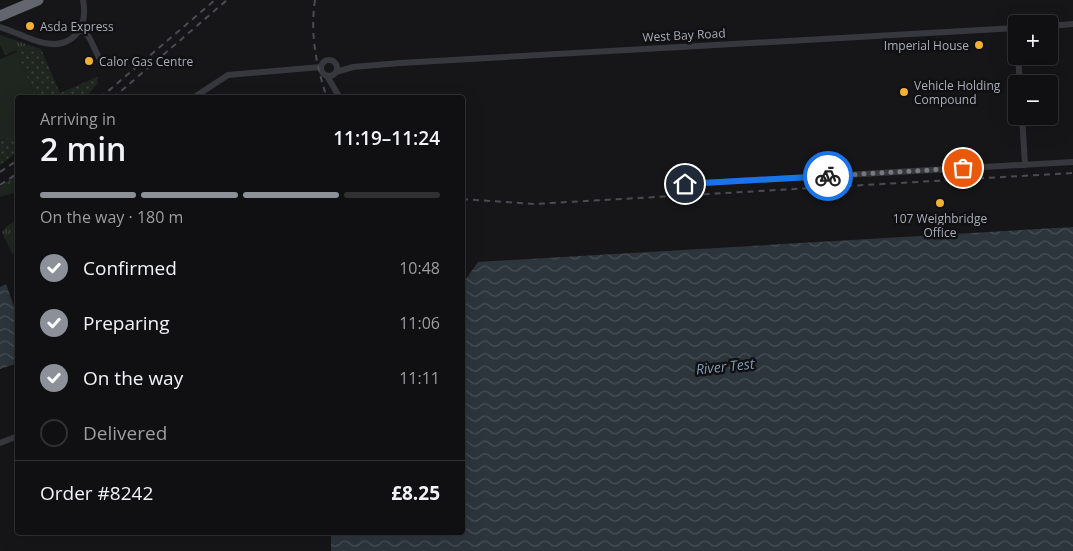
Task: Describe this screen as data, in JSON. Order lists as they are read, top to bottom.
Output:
{
  "streets": {
    "street": ["West Bay Road"]
  },
  "water": ["River Test"],
  "places": [
    "Asda Express",
    "Imperial House",
    "Calor Gas Centre",
    "Vehicle Holding Compound",
    "107 Weighbridge Office"
  ],
  "page": {
    "map_buttons": ["+", "−"],
    "heading": ["2 min", "Arriving in", "11:19–11:24"],
    "panel": ["Order #8242", "£8.25"],
    "bar": "On the way · 180 m",
    "list": [
      ["Confirmed", "10:48"],
      ["Preparing", "11:06"],
      ["On the way", "11:11"],
      "Delivered"
    ]
  }
}
